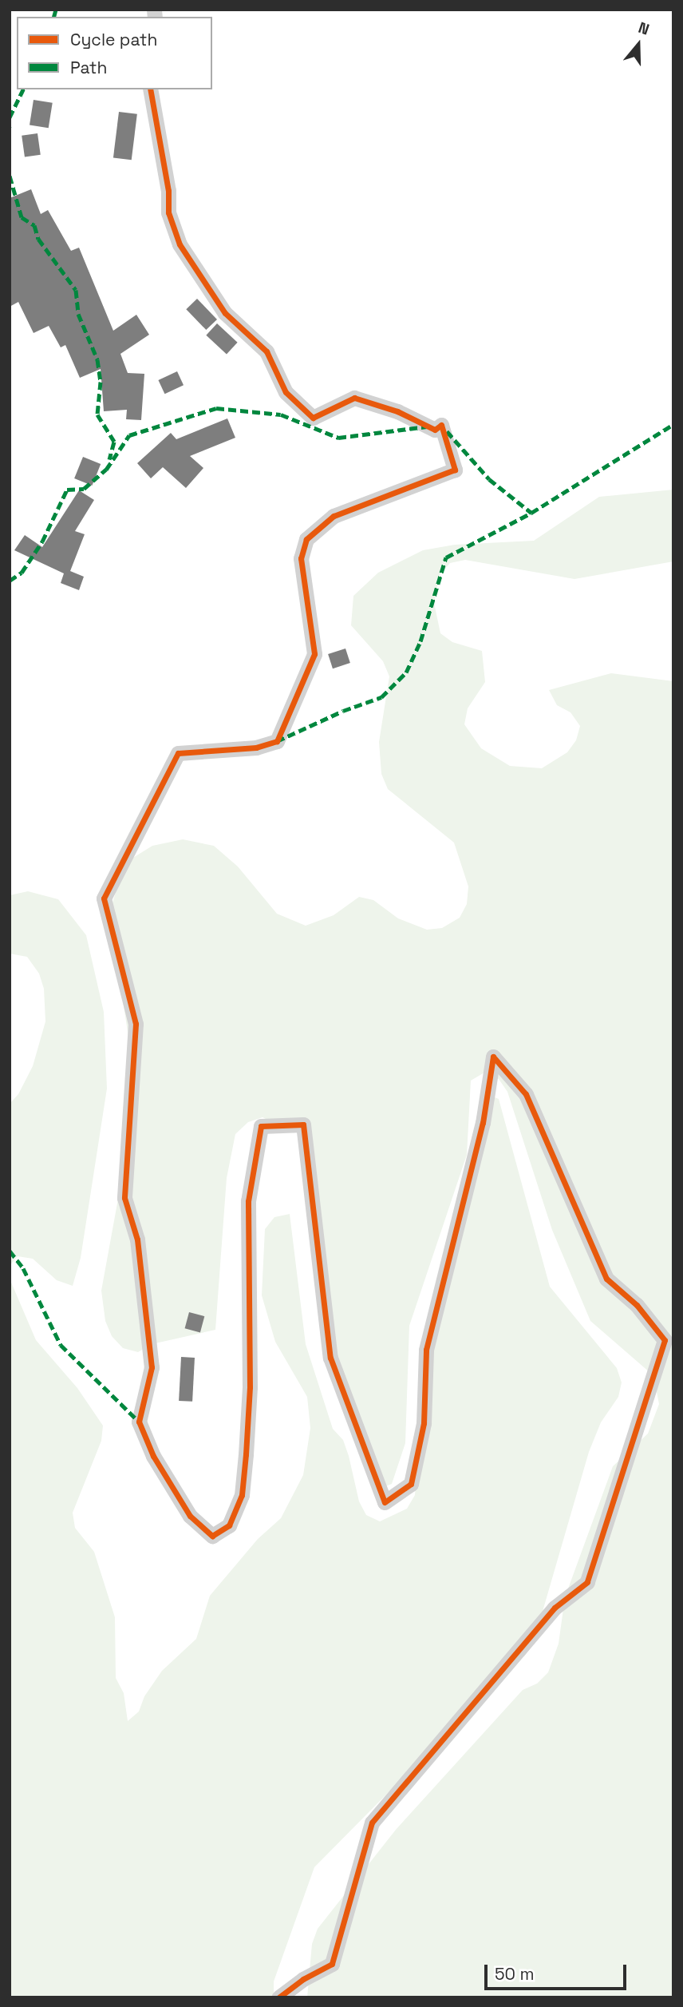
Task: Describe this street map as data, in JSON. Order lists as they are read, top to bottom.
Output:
{
  "legend": ["Cycle path", "Path"],
  "scale_bar": "50 m",
  "north": "top"
}
